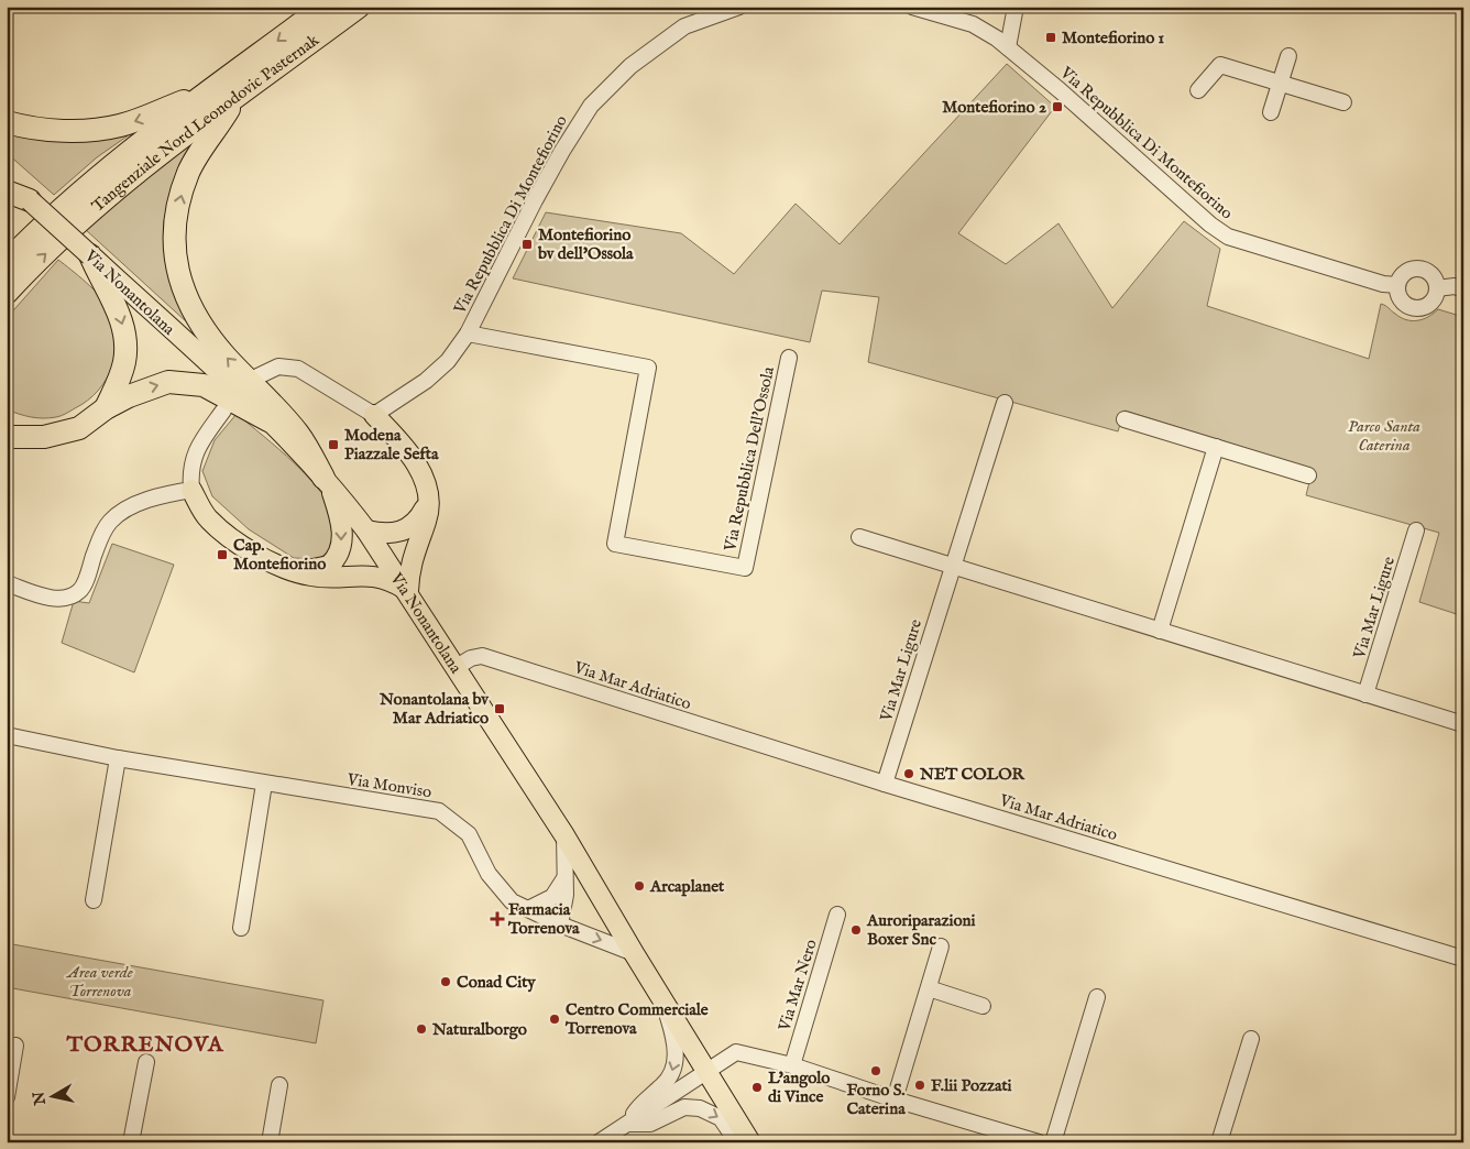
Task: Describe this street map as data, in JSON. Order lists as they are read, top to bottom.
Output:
{
  "streets": {
    "highway": ["Tangenziale Nord Leonodovic Pasternak"],
    "main road": ["Via Nonantolana"],
    "street": [
      "Via Repubblica Di Montefiorino",
      "Via Repubblica Dell'Ossola",
      "Via Mar Ligure",
      "Via Mar Adriatico",
      "Via Monviso",
      "Via Mar Nero"
    ]
  },
  "crossings": [
    ["Via Repubblica Di Montefiorino", "Via Repubblica Dell'Ossola"],
    ["Via Nonantolana", "Via Mar Adriatico"],
    ["Via Nonantolana", "Via Monviso"],
    ["Via Mar Ligure", "Via Mar Adriatico"]
  ],
  "districts": ["TORRENOVA"],
  "parks": ["Parco Santa Caterina", "Area verde Torrenova"],
  "places": {
    "transit": [
      "Montefiorino 1",
      "Montefiorino 2",
      "Montefiorino bv dell'Ossola",
      "Modena Piazzale Sefta",
      "Cap. Montefiorino",
      "Nonantolana bv Mar Adriatico"
    ],
    "other": [
      "NET COLOR",
      "Arcaplanet",
      "Auroriparazioni Boxer Snc",
      "Conad City",
      "Centro Commerciale Torrenova",
      "Naturalborgo",
      "Forno S. Caterina",
      "F.lii Pozzati",
      "L'angolo di Vince"
    ],
    "health": ["Farmacia Torrenova"]
  },
  "north": "left"
}
